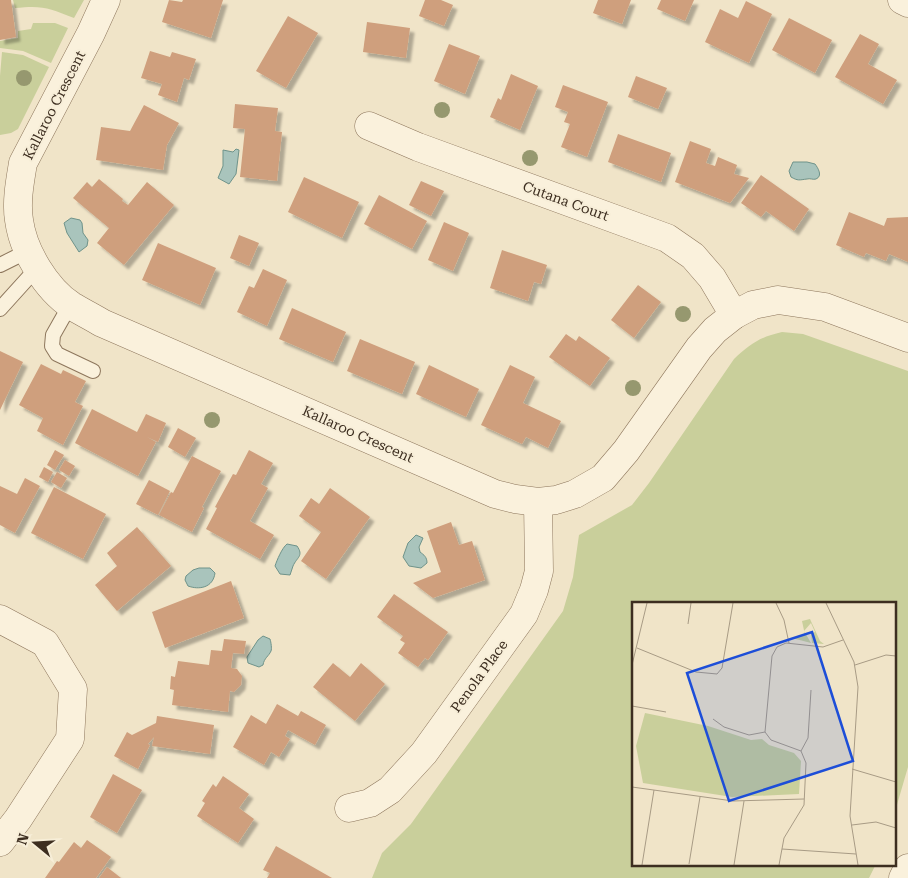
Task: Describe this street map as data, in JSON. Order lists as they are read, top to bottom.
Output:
{
  "streets": {
    "street": ["Kallaroo Crescent", "Cutana Court", "Penola Place"]
  },
  "crossings": [
    ["Kallaroo Crescent", "Cutana Court"],
    ["Kallaroo Crescent", "Penola Place"]
  ],
  "north": "left"
}
